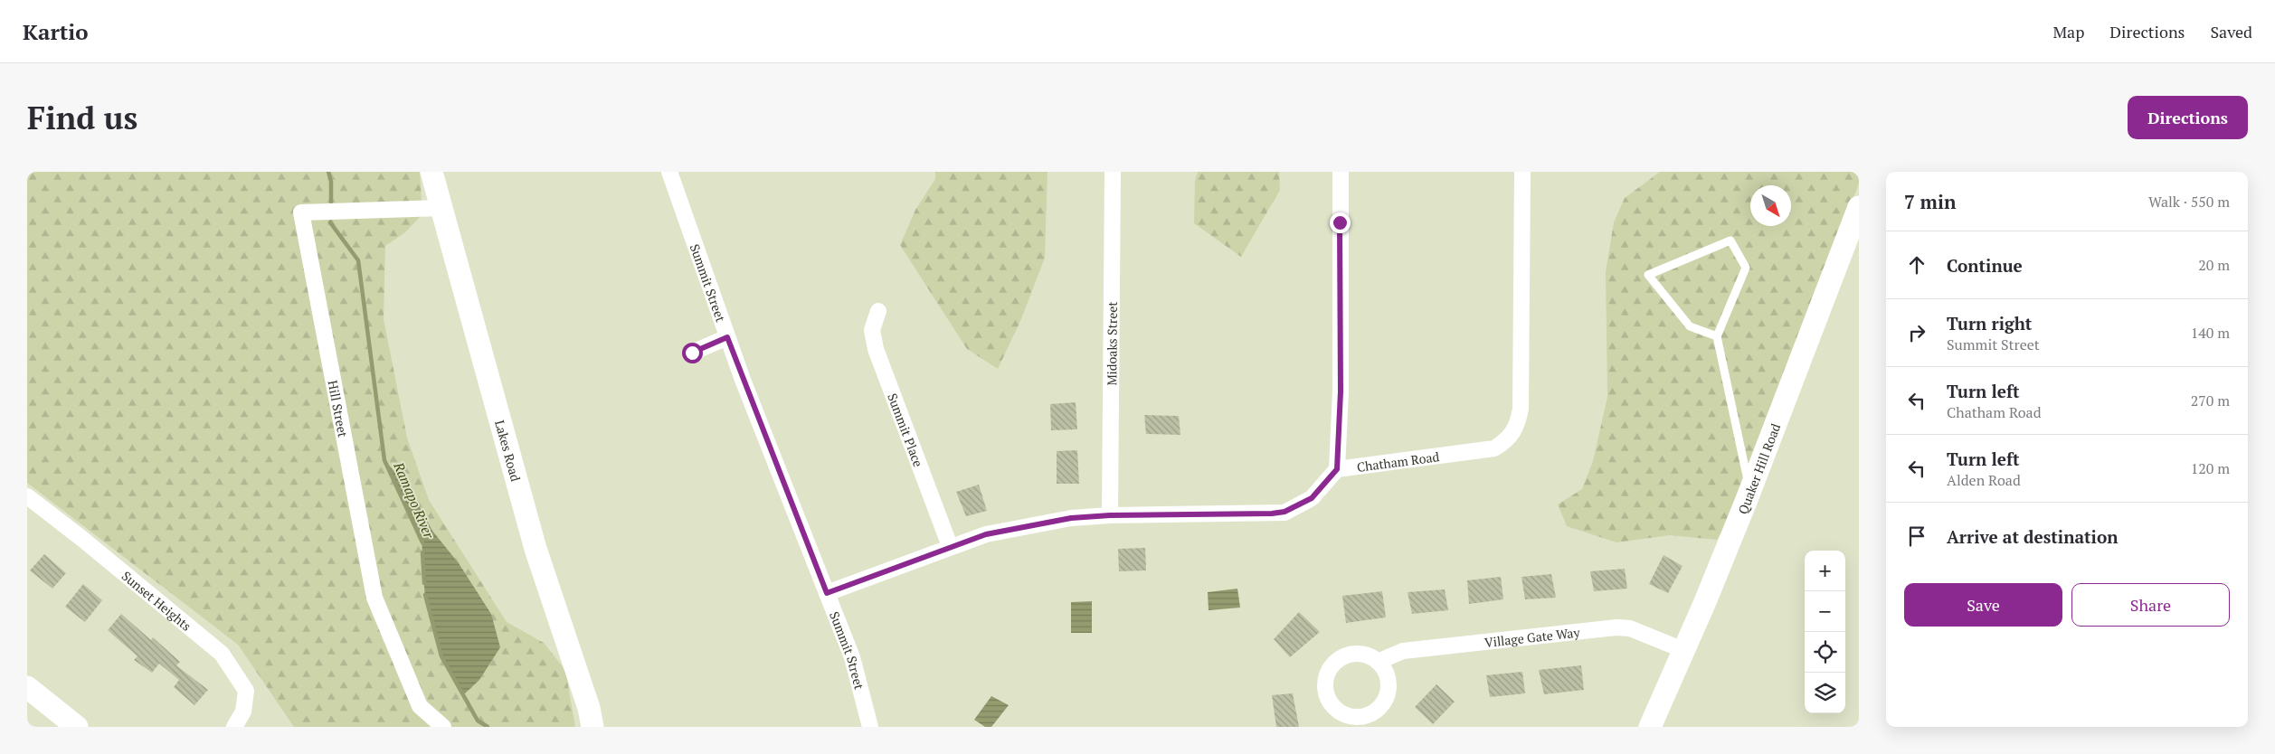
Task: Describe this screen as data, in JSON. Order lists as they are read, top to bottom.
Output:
{
  "streets": {
    "street": [
      "Summit Street",
      "Midoaks Street",
      "Hill Street",
      "Summit Place",
      "Lakes Road",
      "Chatham Road",
      "Quaker Hill Road",
      "Sunset Heights",
      "Village Gate Way"
    ]
  },
  "crossings": [
    ["Hill Street", "Lakes Road"],
    ["Quaker Hill Road", "Village Gate Way"]
  ],
  "water": ["Ramapo River"],
  "north": "bottom right",
  "page": {
    "header": "Kartio",
    "nav": ["Map", "Directions", "Saved"],
    "buttons": [
      "Directions",
      ["Save", "Share"]
    ],
    "title": "Find us",
    "heading": ["7 min", "Walk · 550 m"],
    "list": [
      ["Continue", "20 m"],
      ["Turn right", "Summit Street", "140 m"],
      ["Turn left", "Chatham Road", "270 m"],
      ["Turn left", "Alden Road", "120 m"],
      "Arrive at destination"
    ],
    "map_buttons": ["+", "−"]
  }
}
